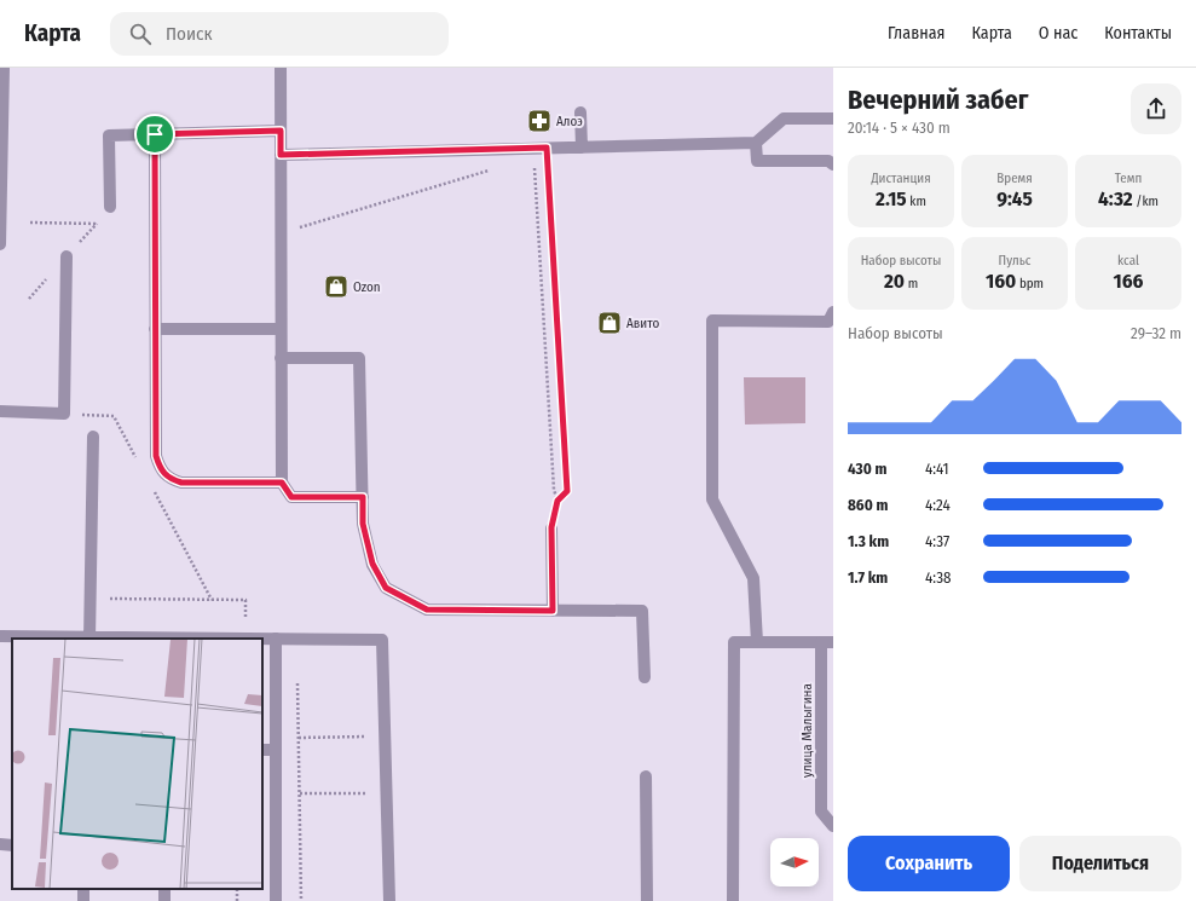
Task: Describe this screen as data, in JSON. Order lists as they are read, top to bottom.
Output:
{
  "streets": {
    "street": ["улица Малыгина"]
  },
  "places": {
    "pharmacy": ["Алоэ"],
    "shop": ["Ozon", "Авито"]
  },
  "north": "right",
  "page": {
    "header": "Карта",
    "search": "Поиск",
    "nav": [
      "Главная",
      "Карта",
      "О нас",
      "Контакты"
    ],
    "heading": ["Вечерний забег", "20:14 · 5 × 430 m"],
    "stats": [
      ["Дистанция", "2.15 km"],
      ["Время", "9:45"],
      ["Темп", "4:32 /km"],
      ["Набор высоты", "20 m"],
      ["Пульс", "160 bpm"],
      ["kcal", "166"]
    ],
    "chart": ["Набор высоты", "29–32 m"],
    "list": [
      {
        "name": "430 m",
        "note": "4:41"
      },
      {
        "name": "860 m",
        "note": "4:24"
      },
      {
        "name": "1.3 km",
        "note": "4:37"
      },
      {
        "name": "1.7 km",
        "note": "4:38"
      }
    ],
    "buttons": ["Сохранить", "Поделиться"]
  }
}
